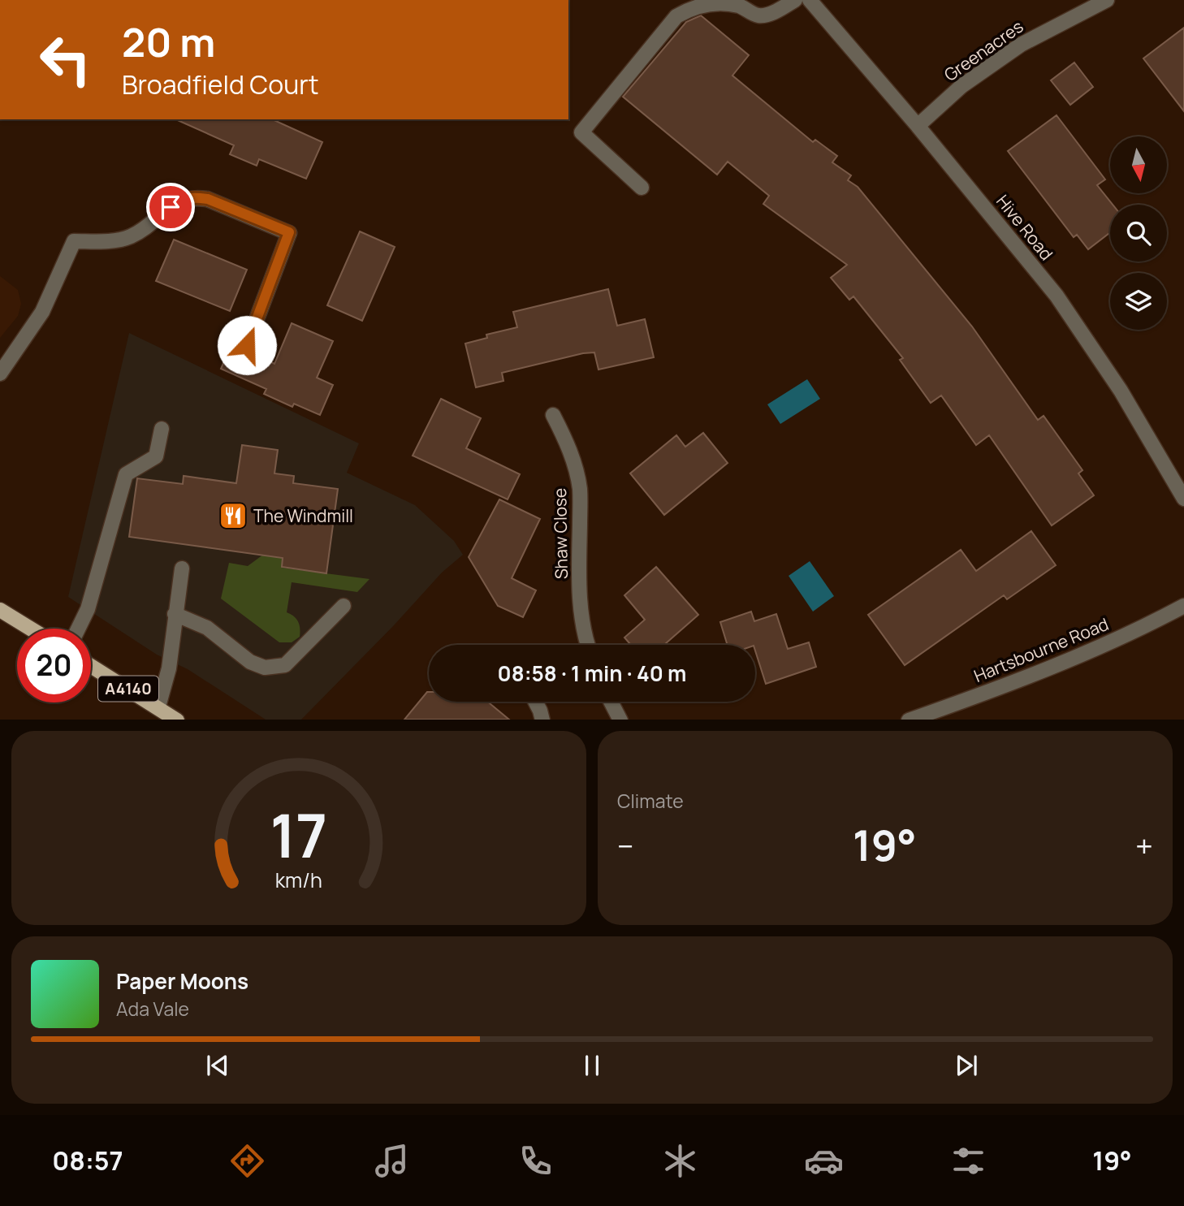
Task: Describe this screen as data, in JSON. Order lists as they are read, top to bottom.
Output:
{
  "streets": {
    "main road": ["A4140"],
    "street": [
      "Greenacres",
      "Hive Road",
      "Shaw Close",
      "Hartsbourne Road"
    ]
  },
  "crossings": [
    ["Greenacres", "Hive Road"]
  ],
  "places": {
    "restaurant": ["The Windmill"]
  },
  "north": "bottom",
  "page": {
    "turn": ["20 m", "Broadfield Court"],
    "limit": "20",
    "trip": "08:58 · 1 min · 40 m",
    "tile": "Climate",
    "heat": ["−", "19°", "+"],
    "song": ["Paper Moons", "Ada Vale"],
    "tabs": ["08:57", "19°"],
    "gauge": ["17", "km/h"]
  }
}
